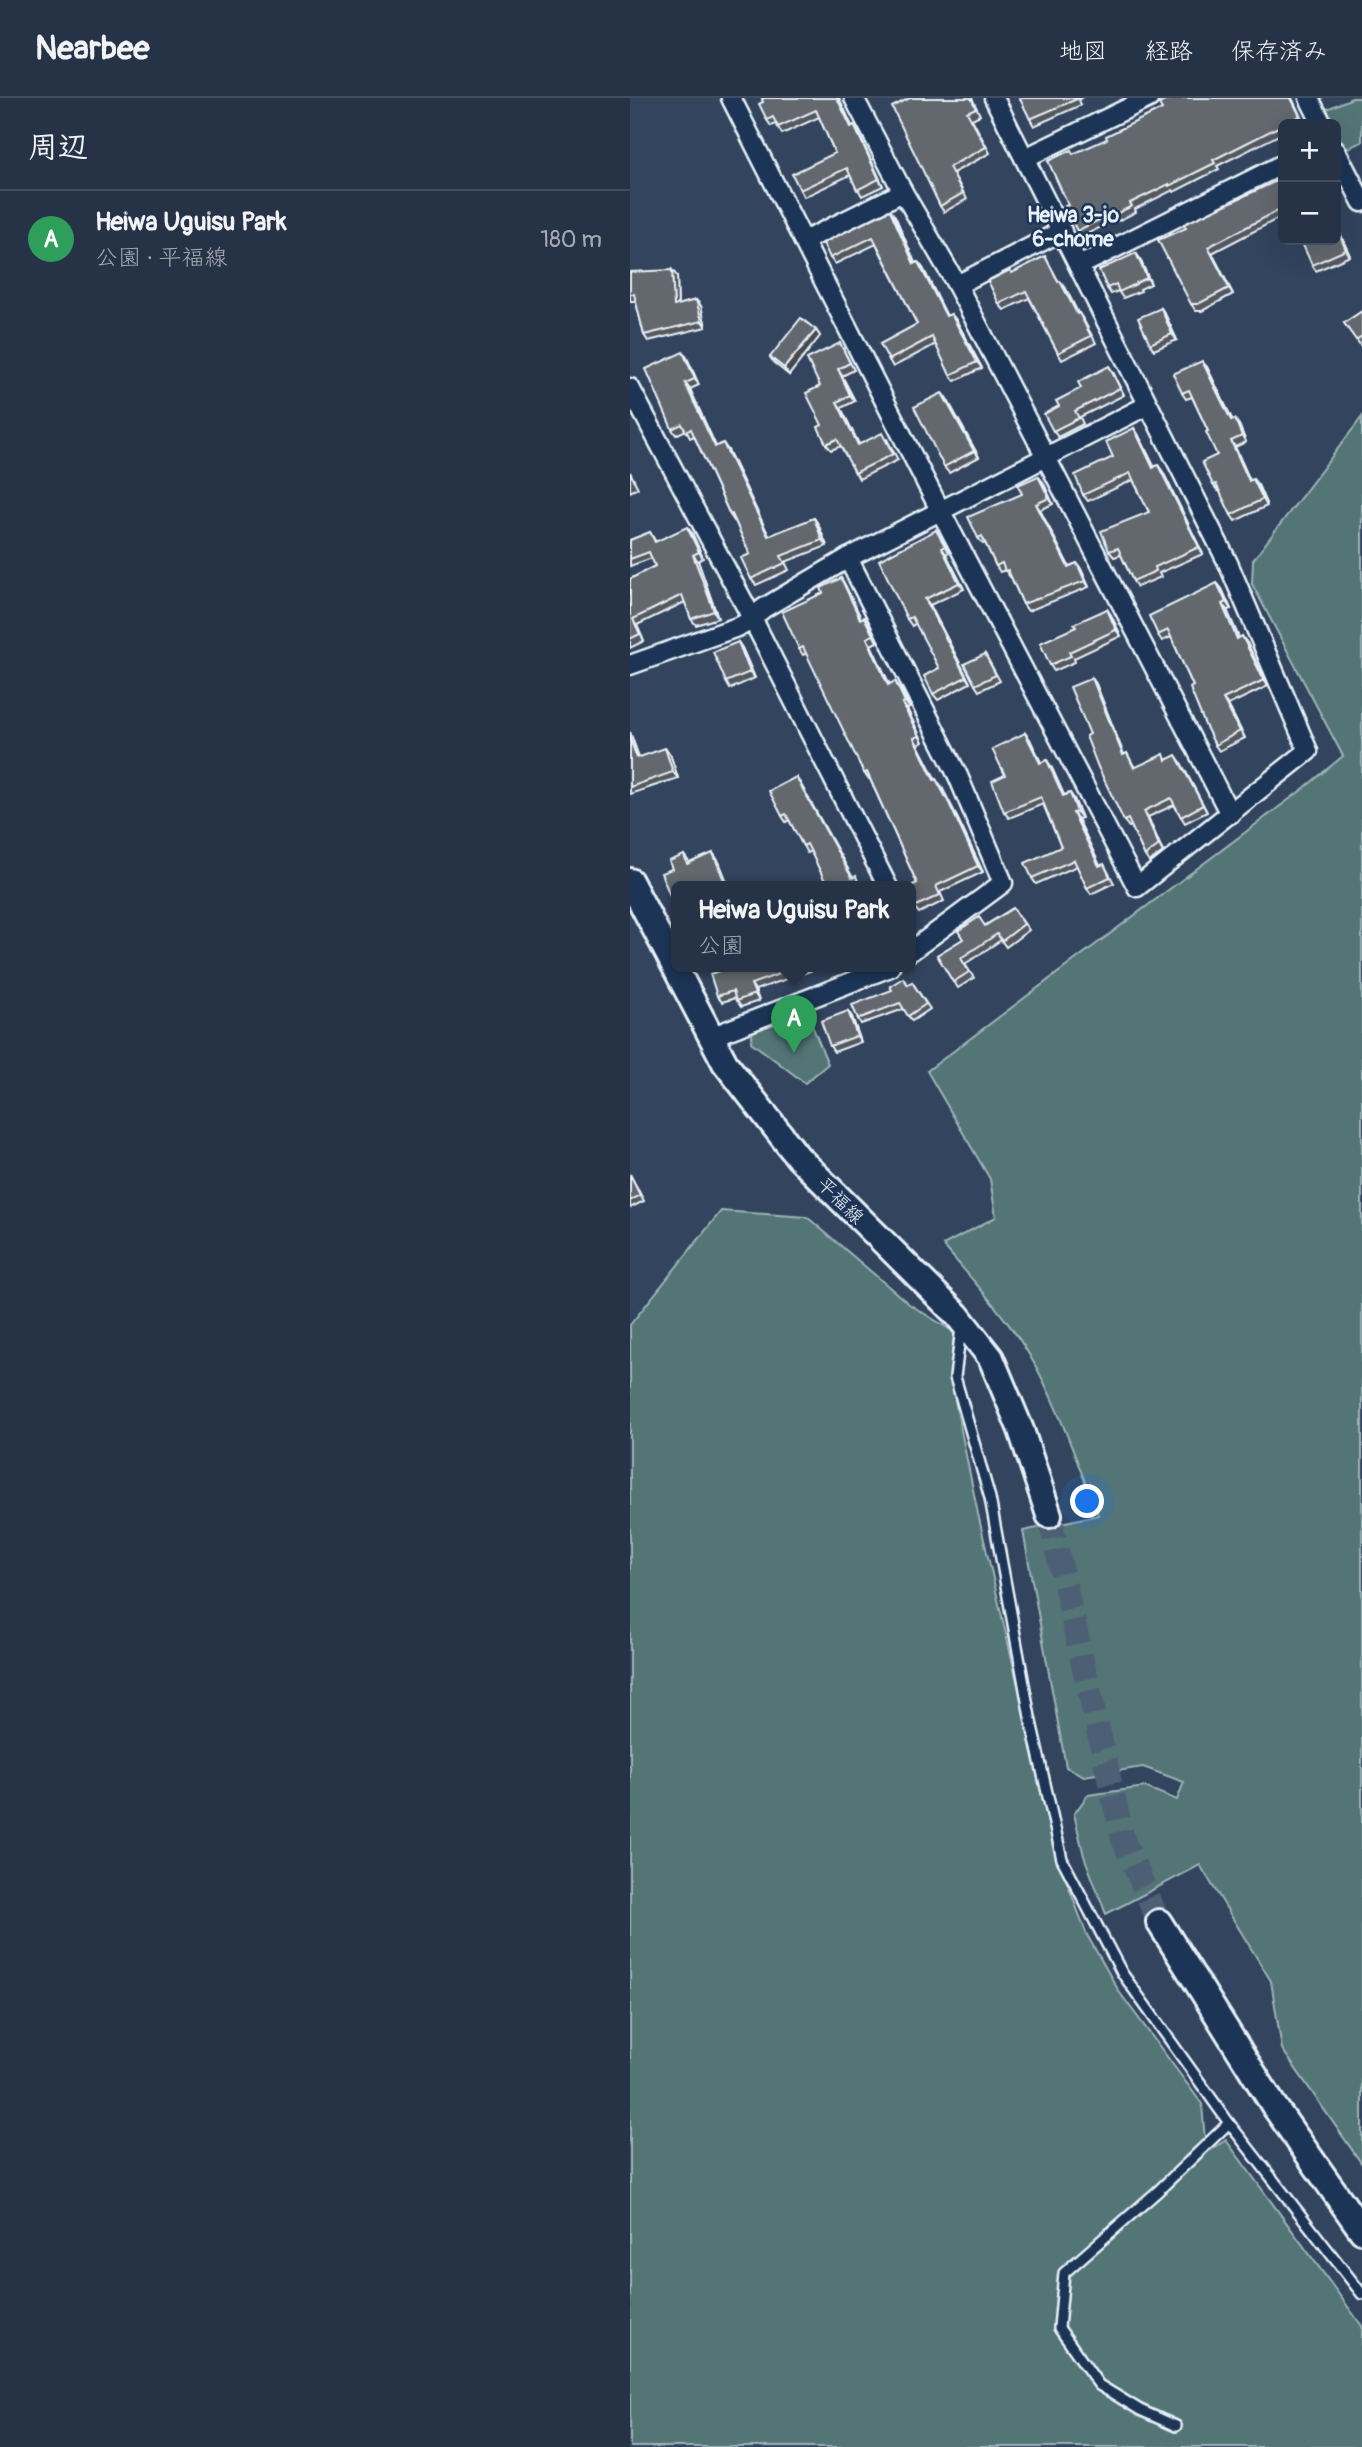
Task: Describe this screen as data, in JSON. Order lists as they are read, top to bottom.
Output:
{
  "streets": {
    "street": ["平福線"]
  },
  "districts": ["Heiwa 3-jo 6-chome"],
  "page": {
    "header": "Nearbee",
    "nav": ["地図", "経路", "保存済み"],
    "heading": "周辺",
    "map_buttons": ["+", "−"],
    "list": [
      {
        "mark": "A",
        "name": "Heiwa Uguisu Park",
        "note": "公園 · 平福線",
        "value": "180 m"
      }
    ],
    "popup": ["Heiwa Uguisu Park", "公園"],
    "pins": "A"
  }
}
